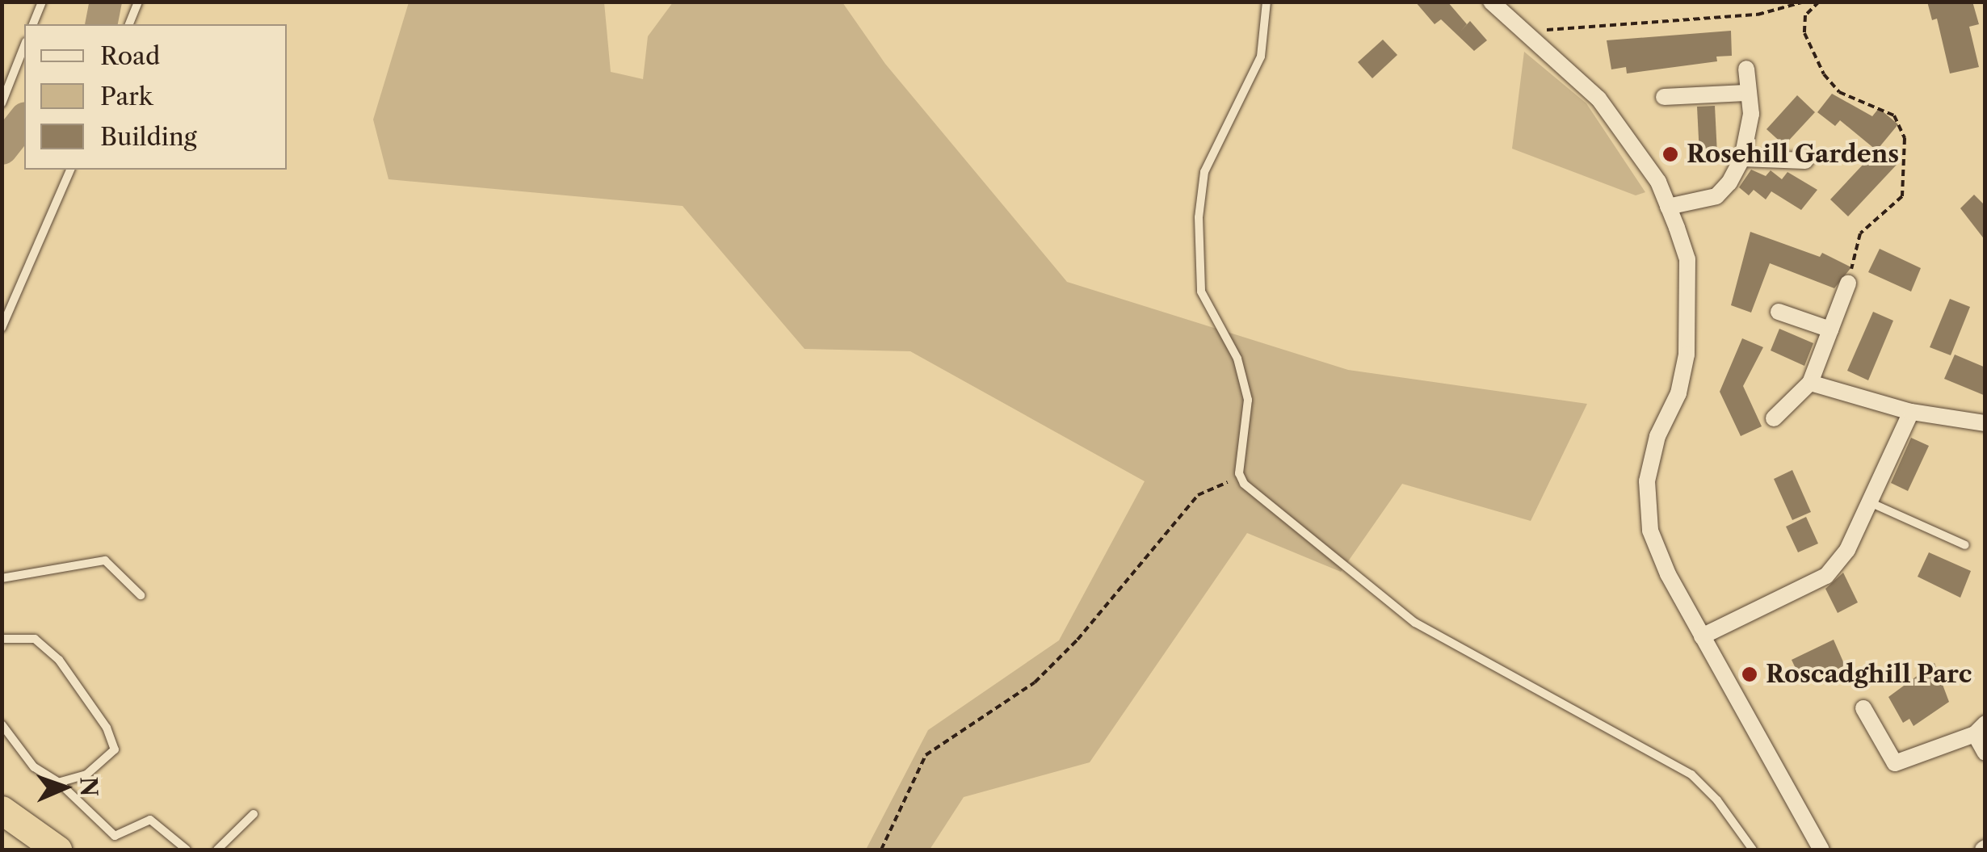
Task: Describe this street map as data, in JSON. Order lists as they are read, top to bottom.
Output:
{
  "places": ["Rosehill Gardens", "Roscadghill Parc"],
  "legend": ["Road", "Park", "Building"],
  "north": "right"
}
